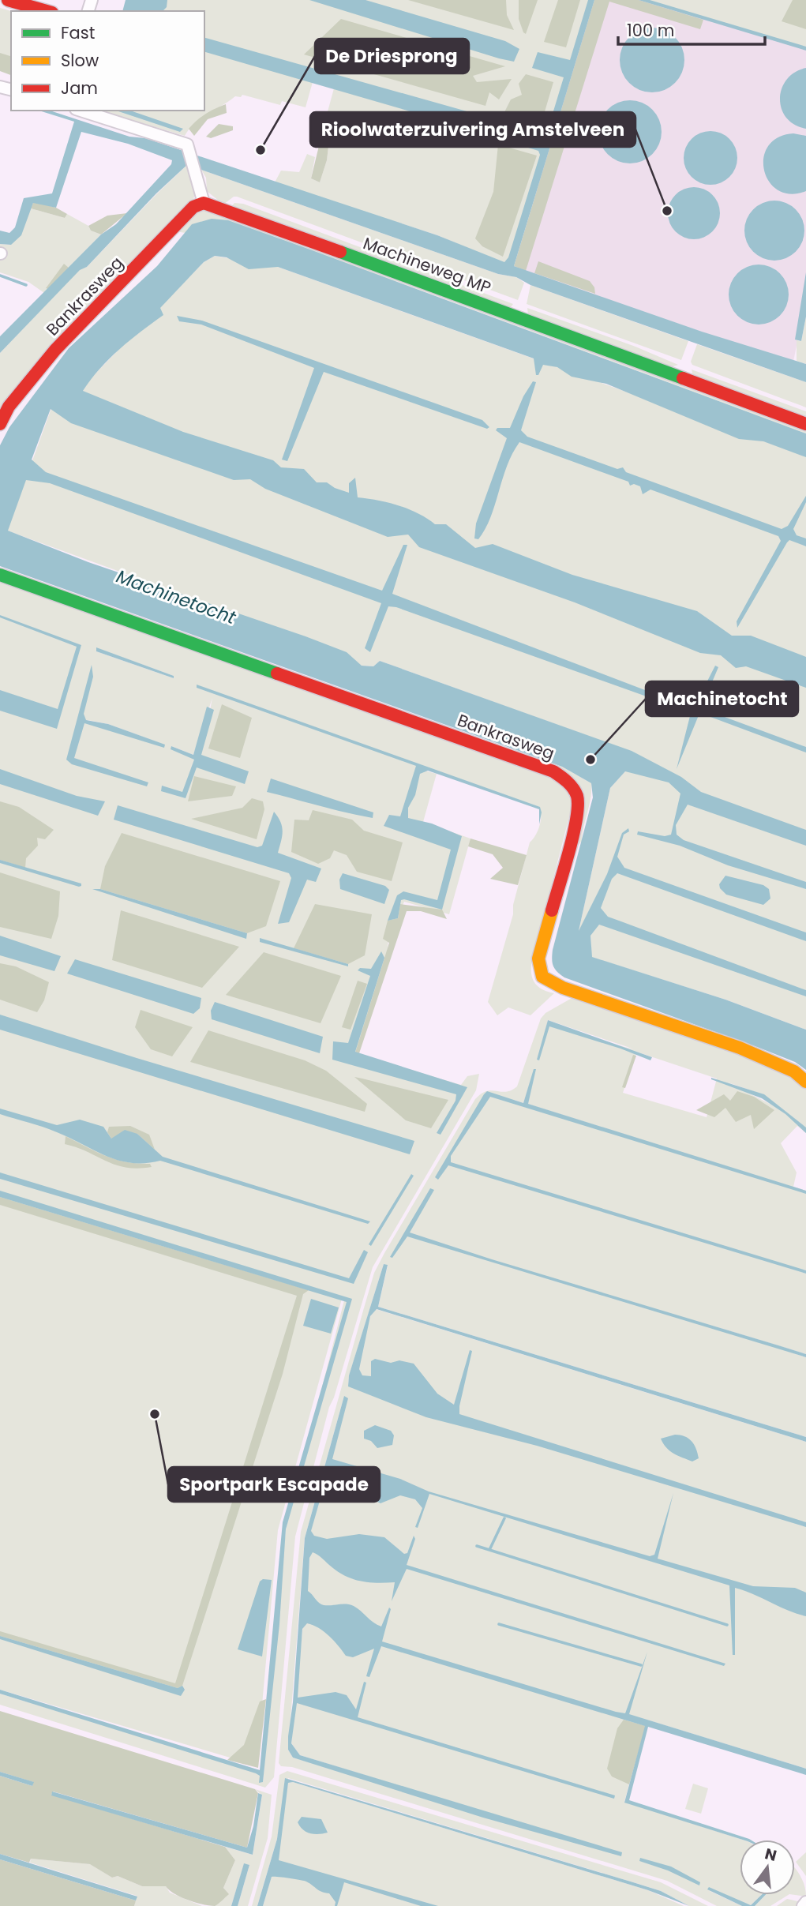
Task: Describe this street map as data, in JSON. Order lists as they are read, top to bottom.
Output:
{
  "streets": {
    "street": ["Machineweg MP", "Bankrasweg"]
  },
  "crossings": [
    ["Machineweg MP", "Bankrasweg"]
  ],
  "water": ["Machinetocht"],
  "places": [
    "De Driesprong",
    "Rioolwaterzuivering Amstelveen",
    "Machinetocht",
    "Sportpark Escapade"
  ],
  "legend": ["Fast", "Slow", "Jam"],
  "scale_bar": "100 m",
  "north": "top"
}
